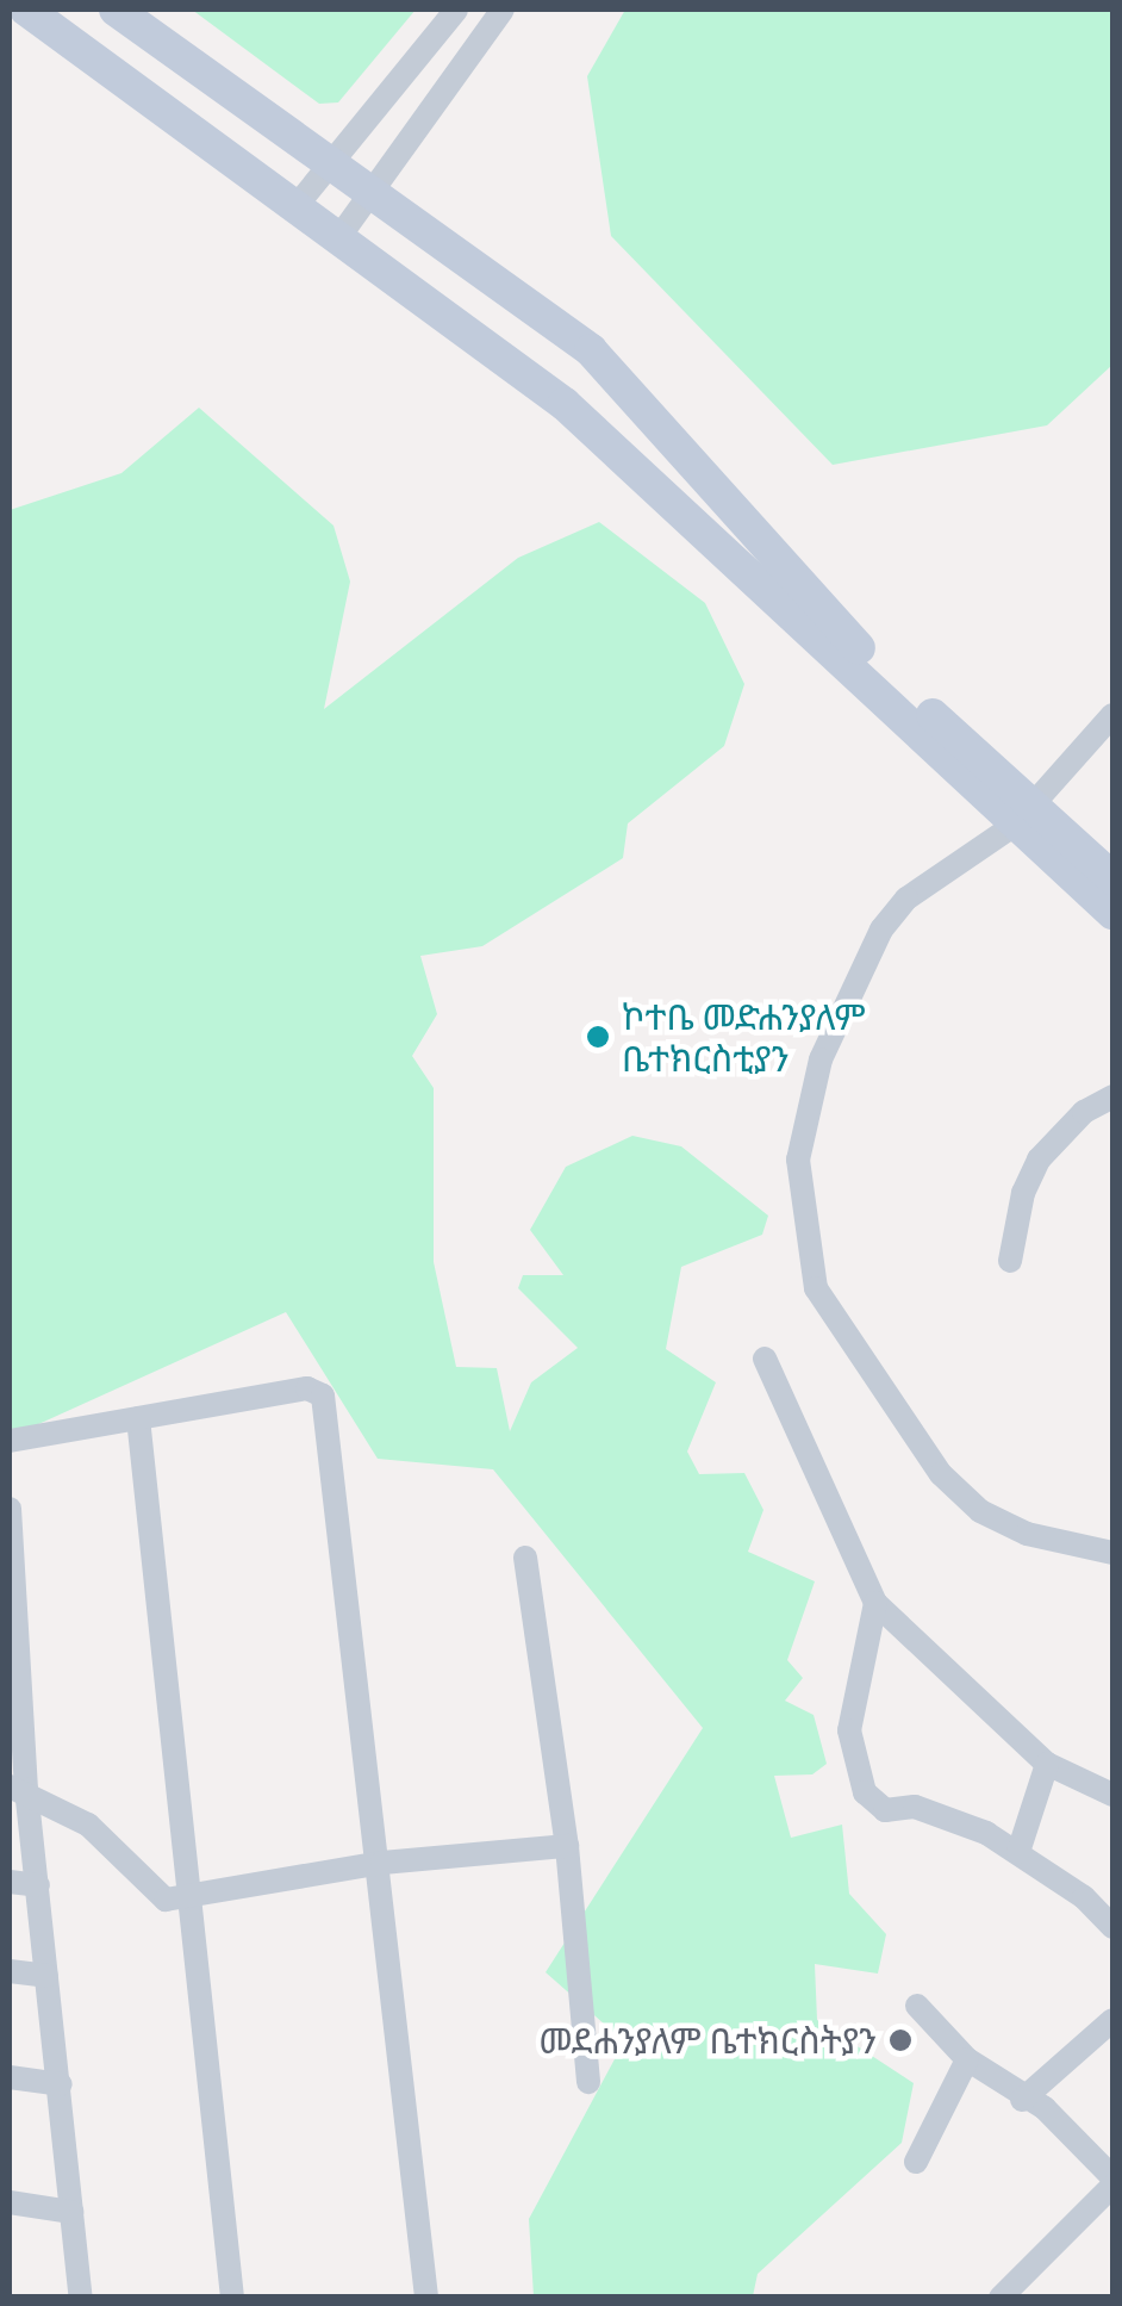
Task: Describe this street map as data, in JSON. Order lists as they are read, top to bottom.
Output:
{
  "places": ["ኮተቤ መድሐንያለም ቤተክርስቲያን", "መደሐንያለም ቤተክርስትያን"]
}
